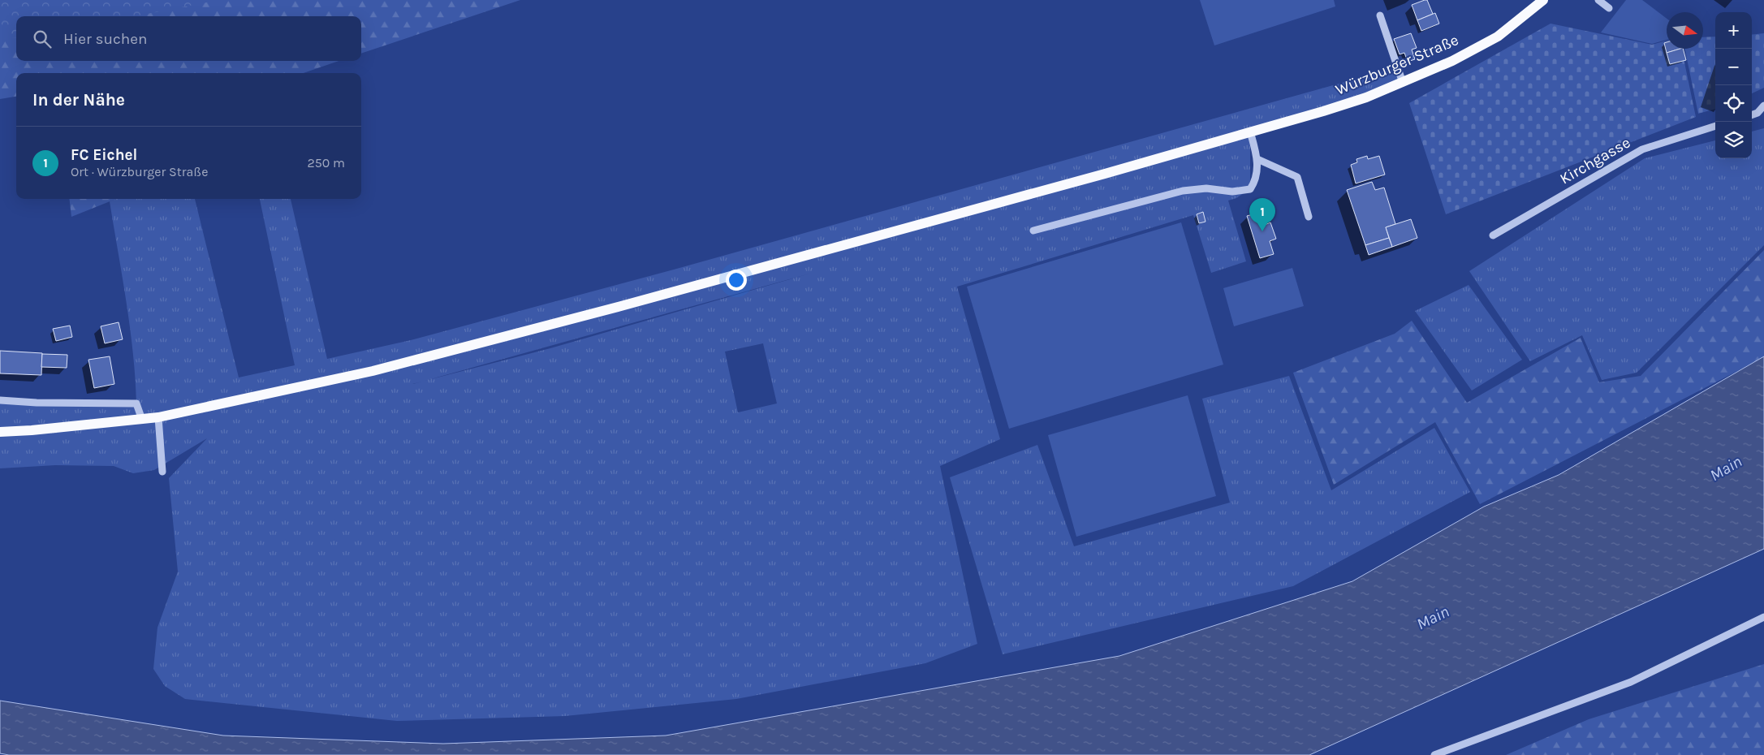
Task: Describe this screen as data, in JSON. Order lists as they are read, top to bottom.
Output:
{
  "streets": {
    "main road": ["Würzburger Straße"],
    "street": ["Kirchgasse"]
  },
  "water": ["Main"],
  "north": "right",
  "page": {
    "map_buttons": ["+", "−"],
    "search": "Hier suchen",
    "heading": "In der Nähe",
    "list": [
      {
        "mark": "1",
        "name": "FC Eichel",
        "note": "Ort · Würzburger Straße",
        "value": "250 m"
      }
    ],
    "pins": "1"
  }
}
